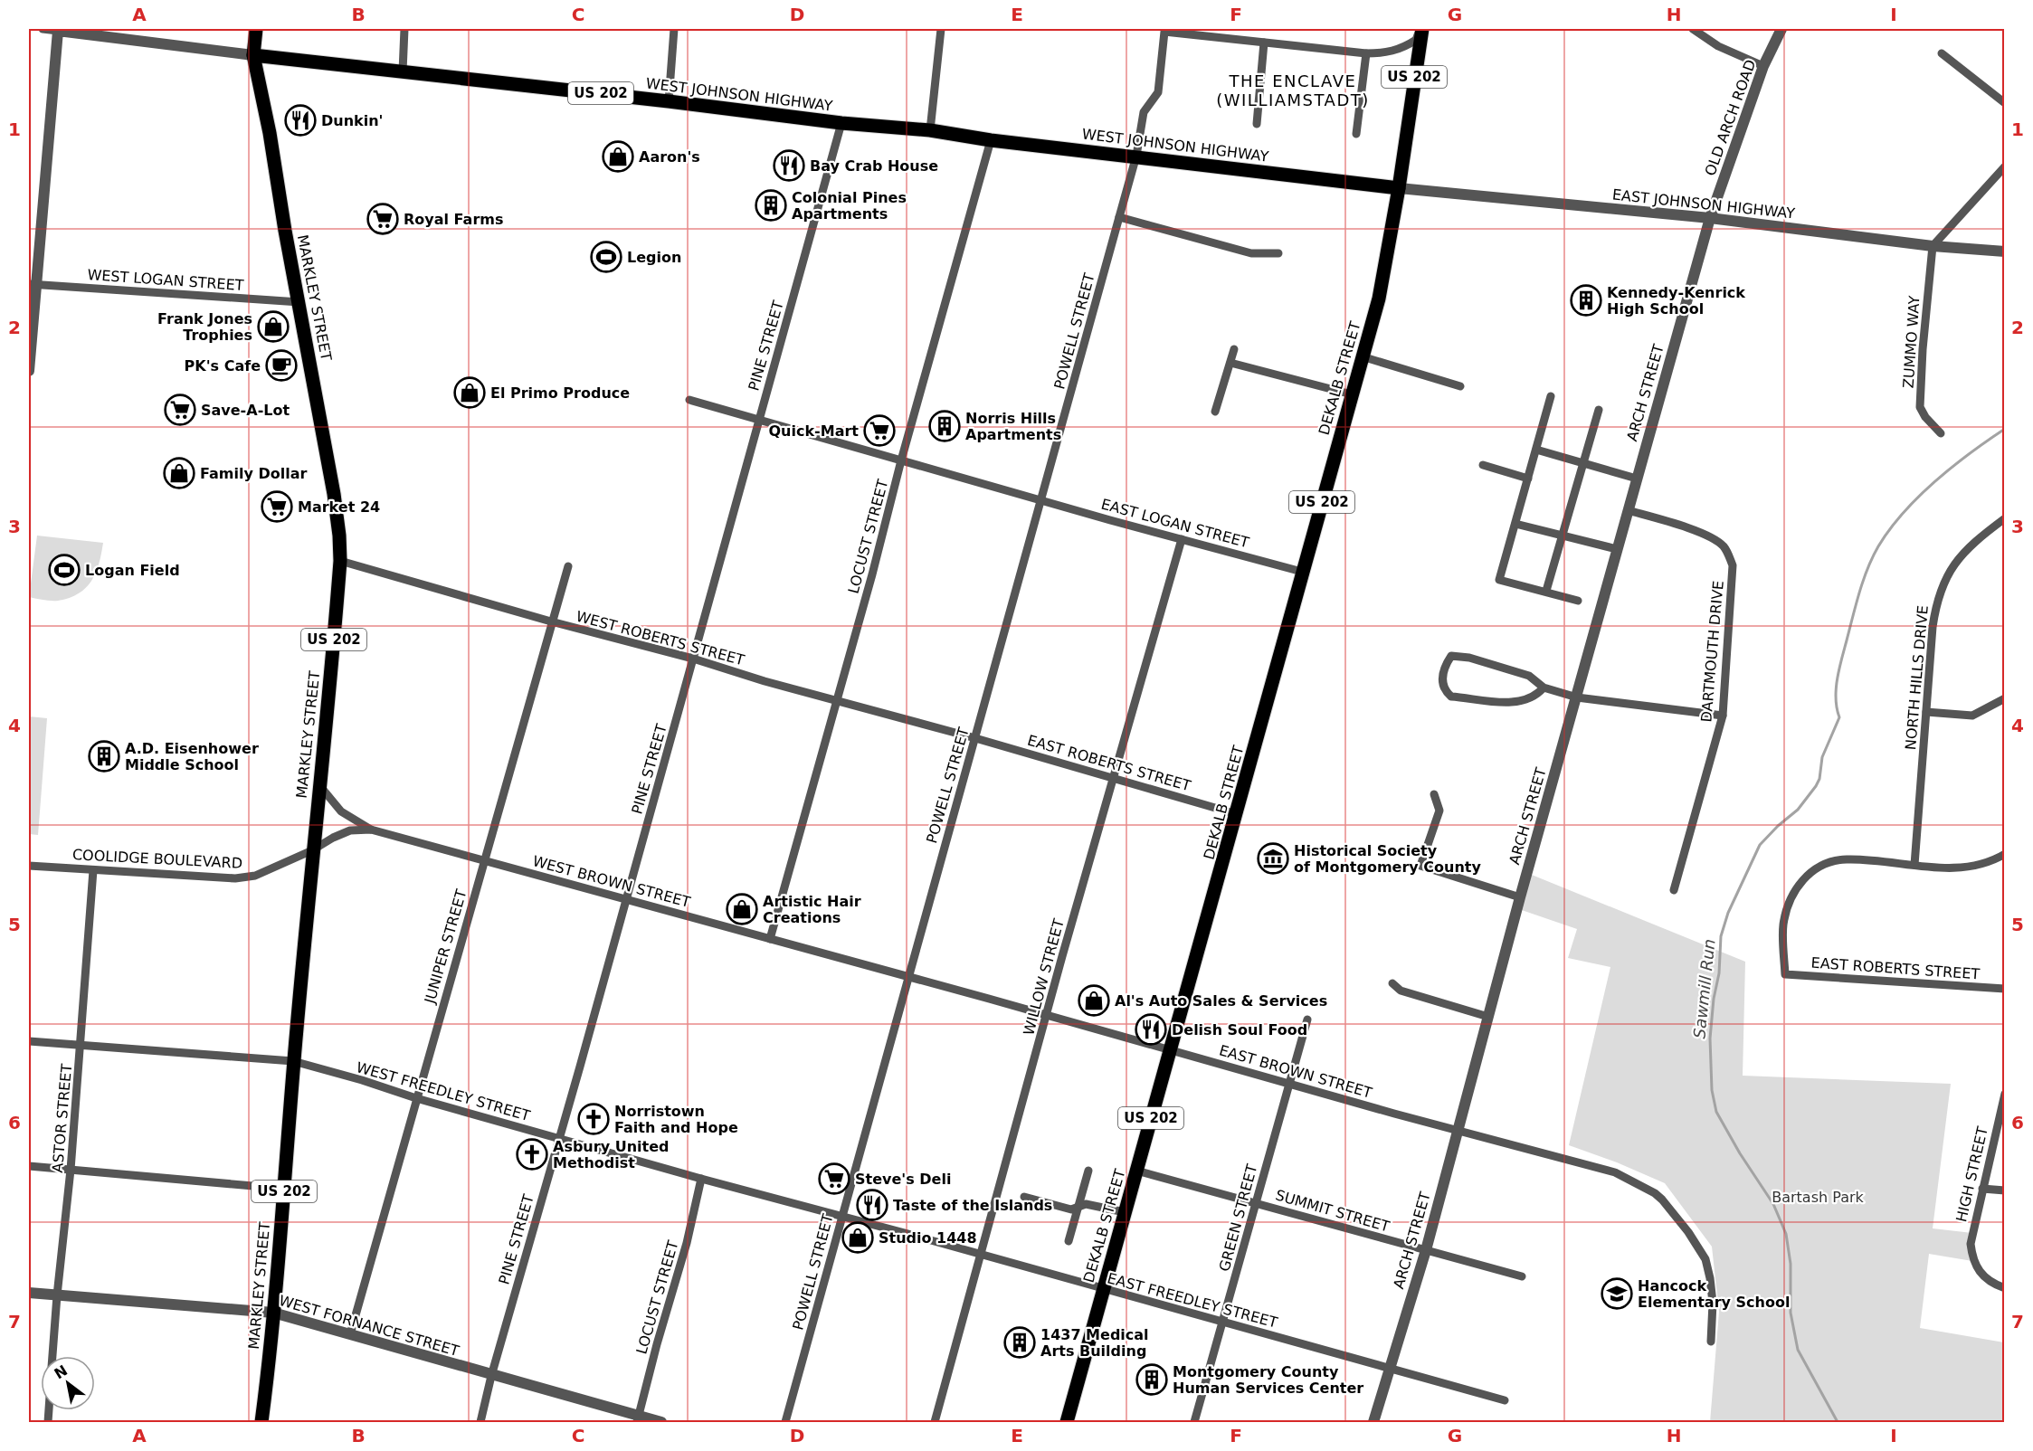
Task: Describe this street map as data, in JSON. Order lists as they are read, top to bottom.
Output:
{
  "streets": {
    "main road": [
      "US 202",
      "WEST JOHNSON HIGHWAY",
      "MARKLEY STREET",
      "DEKALB STREET"
    ],
    "street": [
      "OLD ARCH ROAD",
      "EAST JOHNSON HIGHWAY",
      "WEST LOGAN STREET",
      "POWELL STREET",
      "ZUMMO WAY",
      "PINE STREET",
      "ARCH STREET",
      "EAST LOGAN STREET",
      "LOCUST STREET",
      "WEST ROBERTS STREET",
      "DARTMOUTH DRIVE",
      "NORTH HILLS DRIVE",
      "EAST ROBERTS STREET",
      "COOLIDGE BOULEVARD",
      "WEST BROWN STREET",
      "JUNIPER STREET",
      "WILLOW STREET",
      "EAST BROWN STREET",
      "WEST FREEDLEY STREET",
      "ASTOR STREET",
      "HIGH STREET",
      "SUMMIT STREET",
      "GREEN STREET",
      "EAST FREEDLEY STREET",
      "WEST FORNANCE STREET"
    ]
  },
  "crossings": [
    ["US 202", "WEST JOHNSON HIGHWAY"],
    ["US 202", "EAST JOHNSON HIGHWAY"],
    ["US 202", "DEKALB STREET"],
    ["WEST JOHNSON HIGHWAY", "EAST JOHNSON HIGHWAY"],
    ["WEST JOHNSON HIGHWAY", "MARKLEY STREET"],
    ["WEST JOHNSON HIGHWAY", "POWELL STREET"],
    ["WEST JOHNSON HIGHWAY", "PINE STREET"],
    ["WEST JOHNSON HIGHWAY", "DEKALB STREET"],
    ["WEST JOHNSON HIGHWAY", "LOCUST STREET"],
    ["OLD ARCH ROAD", "EAST JOHNSON HIGHWAY"],
    ["OLD ARCH ROAD", "ARCH STREET"],
    ["EAST JOHNSON HIGHWAY", "ZUMMO WAY"],
    ["EAST JOHNSON HIGHWAY", "DEKALB STREET"],
    ["EAST JOHNSON HIGHWAY", "ARCH STREET"],
    ["WEST LOGAN STREET", "MARKLEY STREET"],
    ["MARKLEY STREET", "WEST ROBERTS STREET"],
    ["MARKLEY STREET", "COOLIDGE BOULEVARD"],
    ["MARKLEY STREET", "WEST BROWN STREET"],
    ["MARKLEY STREET", "WEST FREEDLEY STREET"],
    ["MARKLEY STREET", "WEST FORNANCE STREET"],
    ["POWELL STREET", "EAST LOGAN STREET"],
    ["POWELL STREET", "WEST ROBERTS STREET"],
    ["POWELL STREET", "EAST ROBERTS STREET"],
    ["POWELL STREET", "WEST BROWN STREET"],
    ["POWELL STREET", "EAST BROWN STREET"],
    ["POWELL STREET", "WEST FREEDLEY STREET"],
    ["POWELL STREET", "EAST FREEDLEY STREET"],
    ["PINE STREET", "WEST ROBERTS STREET"],
    ["PINE STREET", "WEST BROWN STREET"],
    ["PINE STREET", "WEST FREEDLEY STREET"],
    ["PINE STREET", "WEST FORNANCE STREET"],
    ["DEKALB STREET", "EAST LOGAN STREET"],
    ["DEKALB STREET", "EAST ROBERTS STREET"],
    ["DEKALB STREET", "EAST BROWN STREET"],
    ["DEKALB STREET", "SUMMIT STREET"],
    ["DEKALB STREET", "EAST FREEDLEY STREET"],
    ["ARCH STREET", "DARTMOUTH DRIVE"],
    ["ARCH STREET", "EAST BROWN STREET"],
    ["ARCH STREET", "SUMMIT STREET"],
    ["ARCH STREET", "EAST FREEDLEY STREET"],
    ["EAST LOGAN STREET", "WILLOW STREET"],
    ["LOCUST STREET", "WEST ROBERTS STREET"],
    ["LOCUST STREET", "WEST BROWN STREET"],
    ["LOCUST STREET", "WEST FREEDLEY STREET"],
    ["LOCUST STREET", "WEST FORNANCE STREET"],
    ["WEST ROBERTS STREET", "EAST ROBERTS STREET"],
    ["WEST ROBERTS STREET", "JUNIPER STREET"],
    ["NORTH HILLS DRIVE", "EAST ROBERTS STREET"],
    ["EAST ROBERTS STREET", "WILLOW STREET"],
    ["COOLIDGE BOULEVARD", "WEST BROWN STREET"],
    ["COOLIDGE BOULEVARD", "ASTOR STREET"],
    ["WEST BROWN STREET", "JUNIPER STREET"],
    ["WEST BROWN STREET", "EAST BROWN STREET"],
    ["JUNIPER STREET", "WEST FREEDLEY STREET"],
    ["JUNIPER STREET", "WEST FORNANCE STREET"],
    ["WILLOW STREET", "EAST BROWN STREET"],
    ["WILLOW STREET", "EAST FREEDLEY STREET"],
    ["EAST BROWN STREET", "GREEN STREET"],
    ["WEST FREEDLEY STREET", "ASTOR STREET"],
    ["WEST FREEDLEY STREET", "EAST FREEDLEY STREET"],
    ["ASTOR STREET", "WEST FORNANCE STREET"],
    ["SUMMIT STREET", "GREEN STREET"],
    ["GREEN STREET", "EAST FREEDLEY STREET"]
  ],
  "districts": ["THE ENCLAVE (WILLIAMSTADT)"],
  "water": ["Sawmill Run"],
  "parks": ["Bartash Park"],
  "places": {
    "restaurant": [
      "Dunkin'",
      "Bay Crab House",
      "Delish Soul Food",
      "Taste of the Islands"
    ],
    "shop": [
      "Aaron's",
      "Frank Jones Trophies",
      "El Primo Produce",
      "Family Dollar",
      "Artistic Hair Creations",
      "Al's Auto Sales & Services",
      "Studio 1448"
    ],
    "building": [
      "Colonial Pines Apartments",
      "Kennedy-Kenrick High School",
      "Norris Hills Apartments",
      "A.D. Eisenhower Middle School",
      "1437 Medical Arts Building",
      "Montgomery County Human Services Center"
    ],
    "supermarket": [
      "Royal Farms",
      "Save-A-Lot",
      "Quick-Mart",
      "Market 24",
      "Steve's Deli"
    ],
    "sports": ["Legion", "Logan Field"],
    "cafe": ["PK's Cafe"],
    "museum": ["Historical Society of Montgomery County"],
    "church": ["Norristown Faith and Hope", "Asbury United Methodist"],
    "school or university": ["Hancock Elementary School"]
  },
  "north": "top left",
  "grid": {
    "columns": [
      "A",
      "B",
      "C",
      "D",
      "E",
      "F",
      "G",
      "H",
      "I"
    ],
    "rows": [
      "1",
      "2",
      "3",
      "4",
      "5",
      "6",
      "7"
    ]
  }
}
